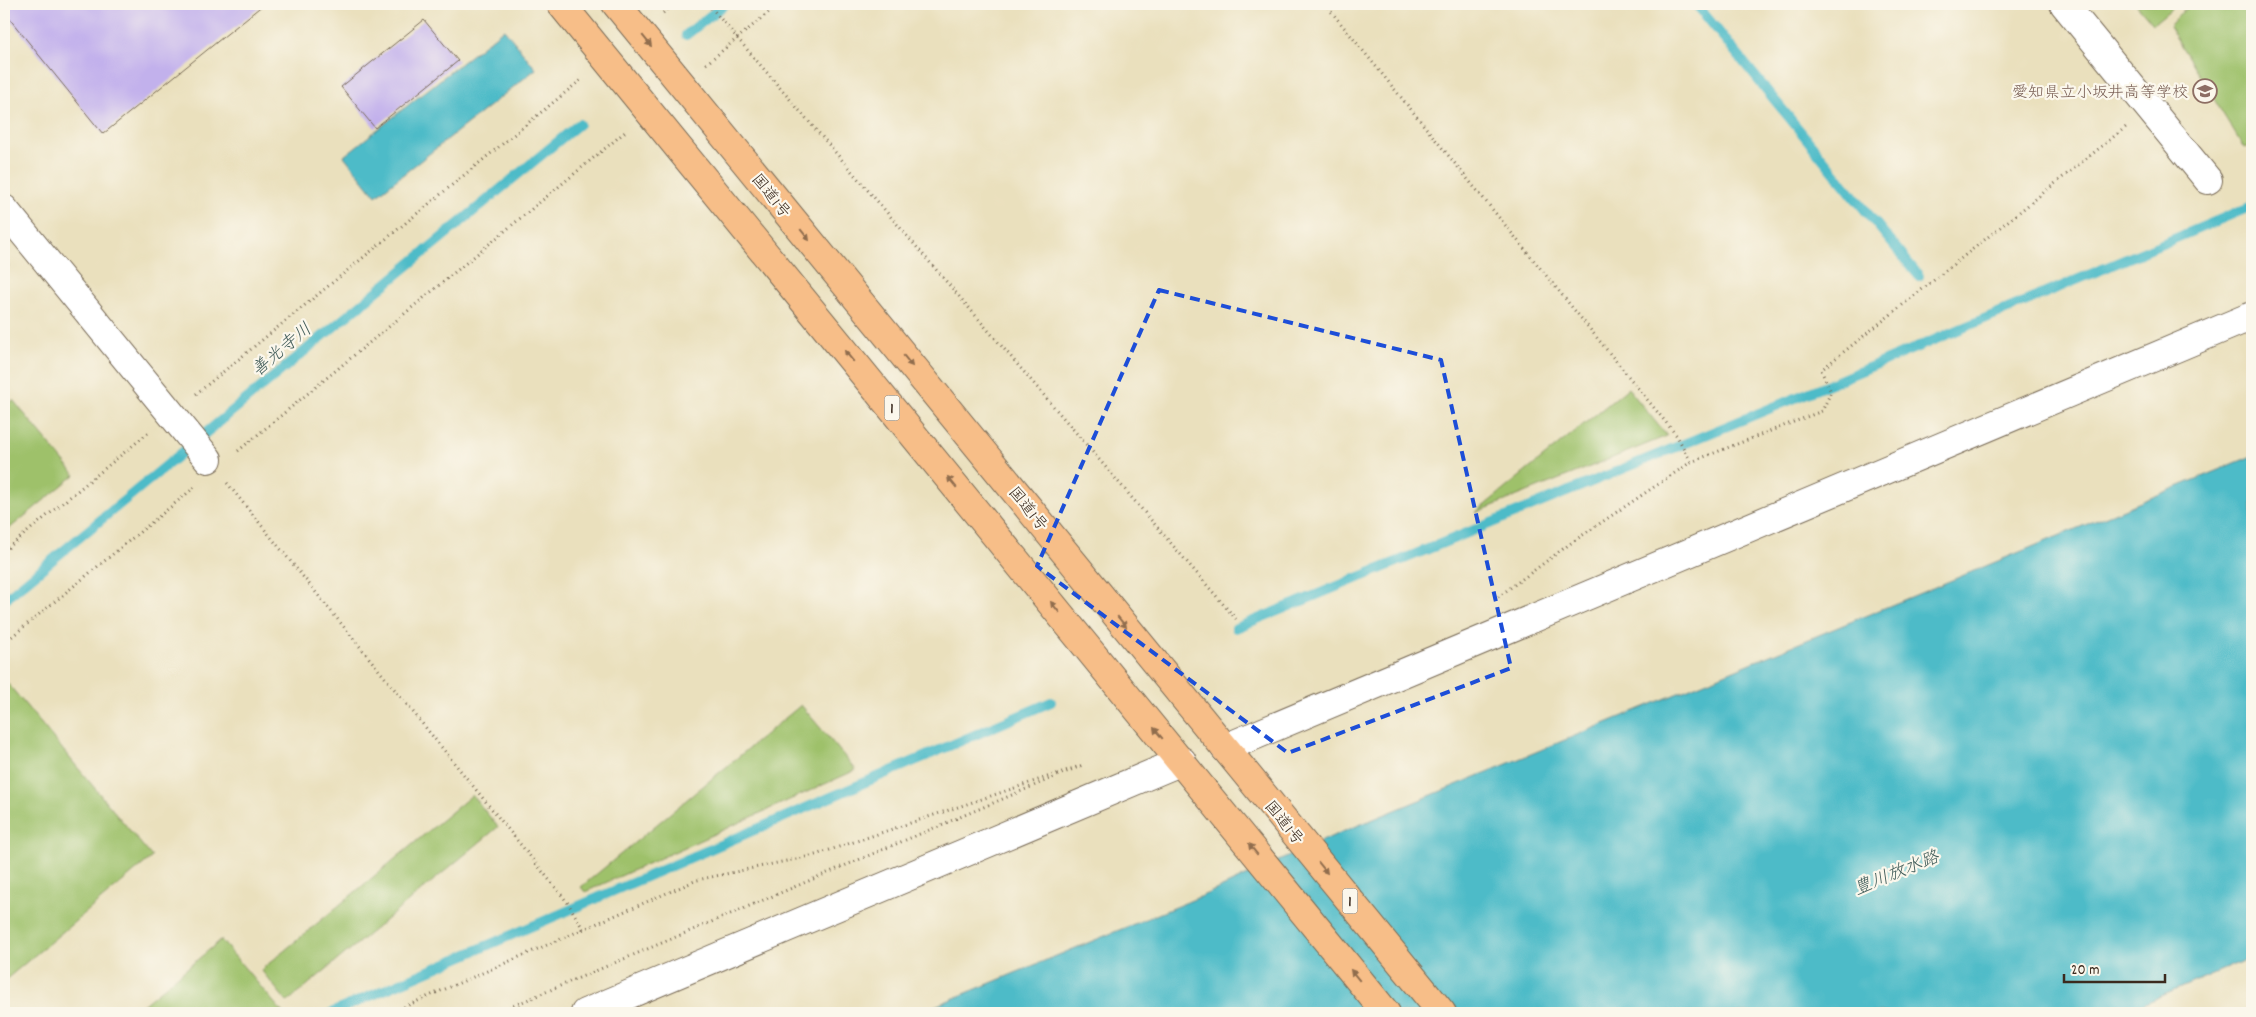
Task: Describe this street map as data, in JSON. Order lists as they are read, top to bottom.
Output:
{
  "streets": {
    "highway": ["国道1号", "1"]
  },
  "water": ["善光寺川", "豊川放水路"],
  "places": {
    "school or university": ["愛知県立小坂井高等学校"]
  },
  "scale_bar": "20 m"
}
